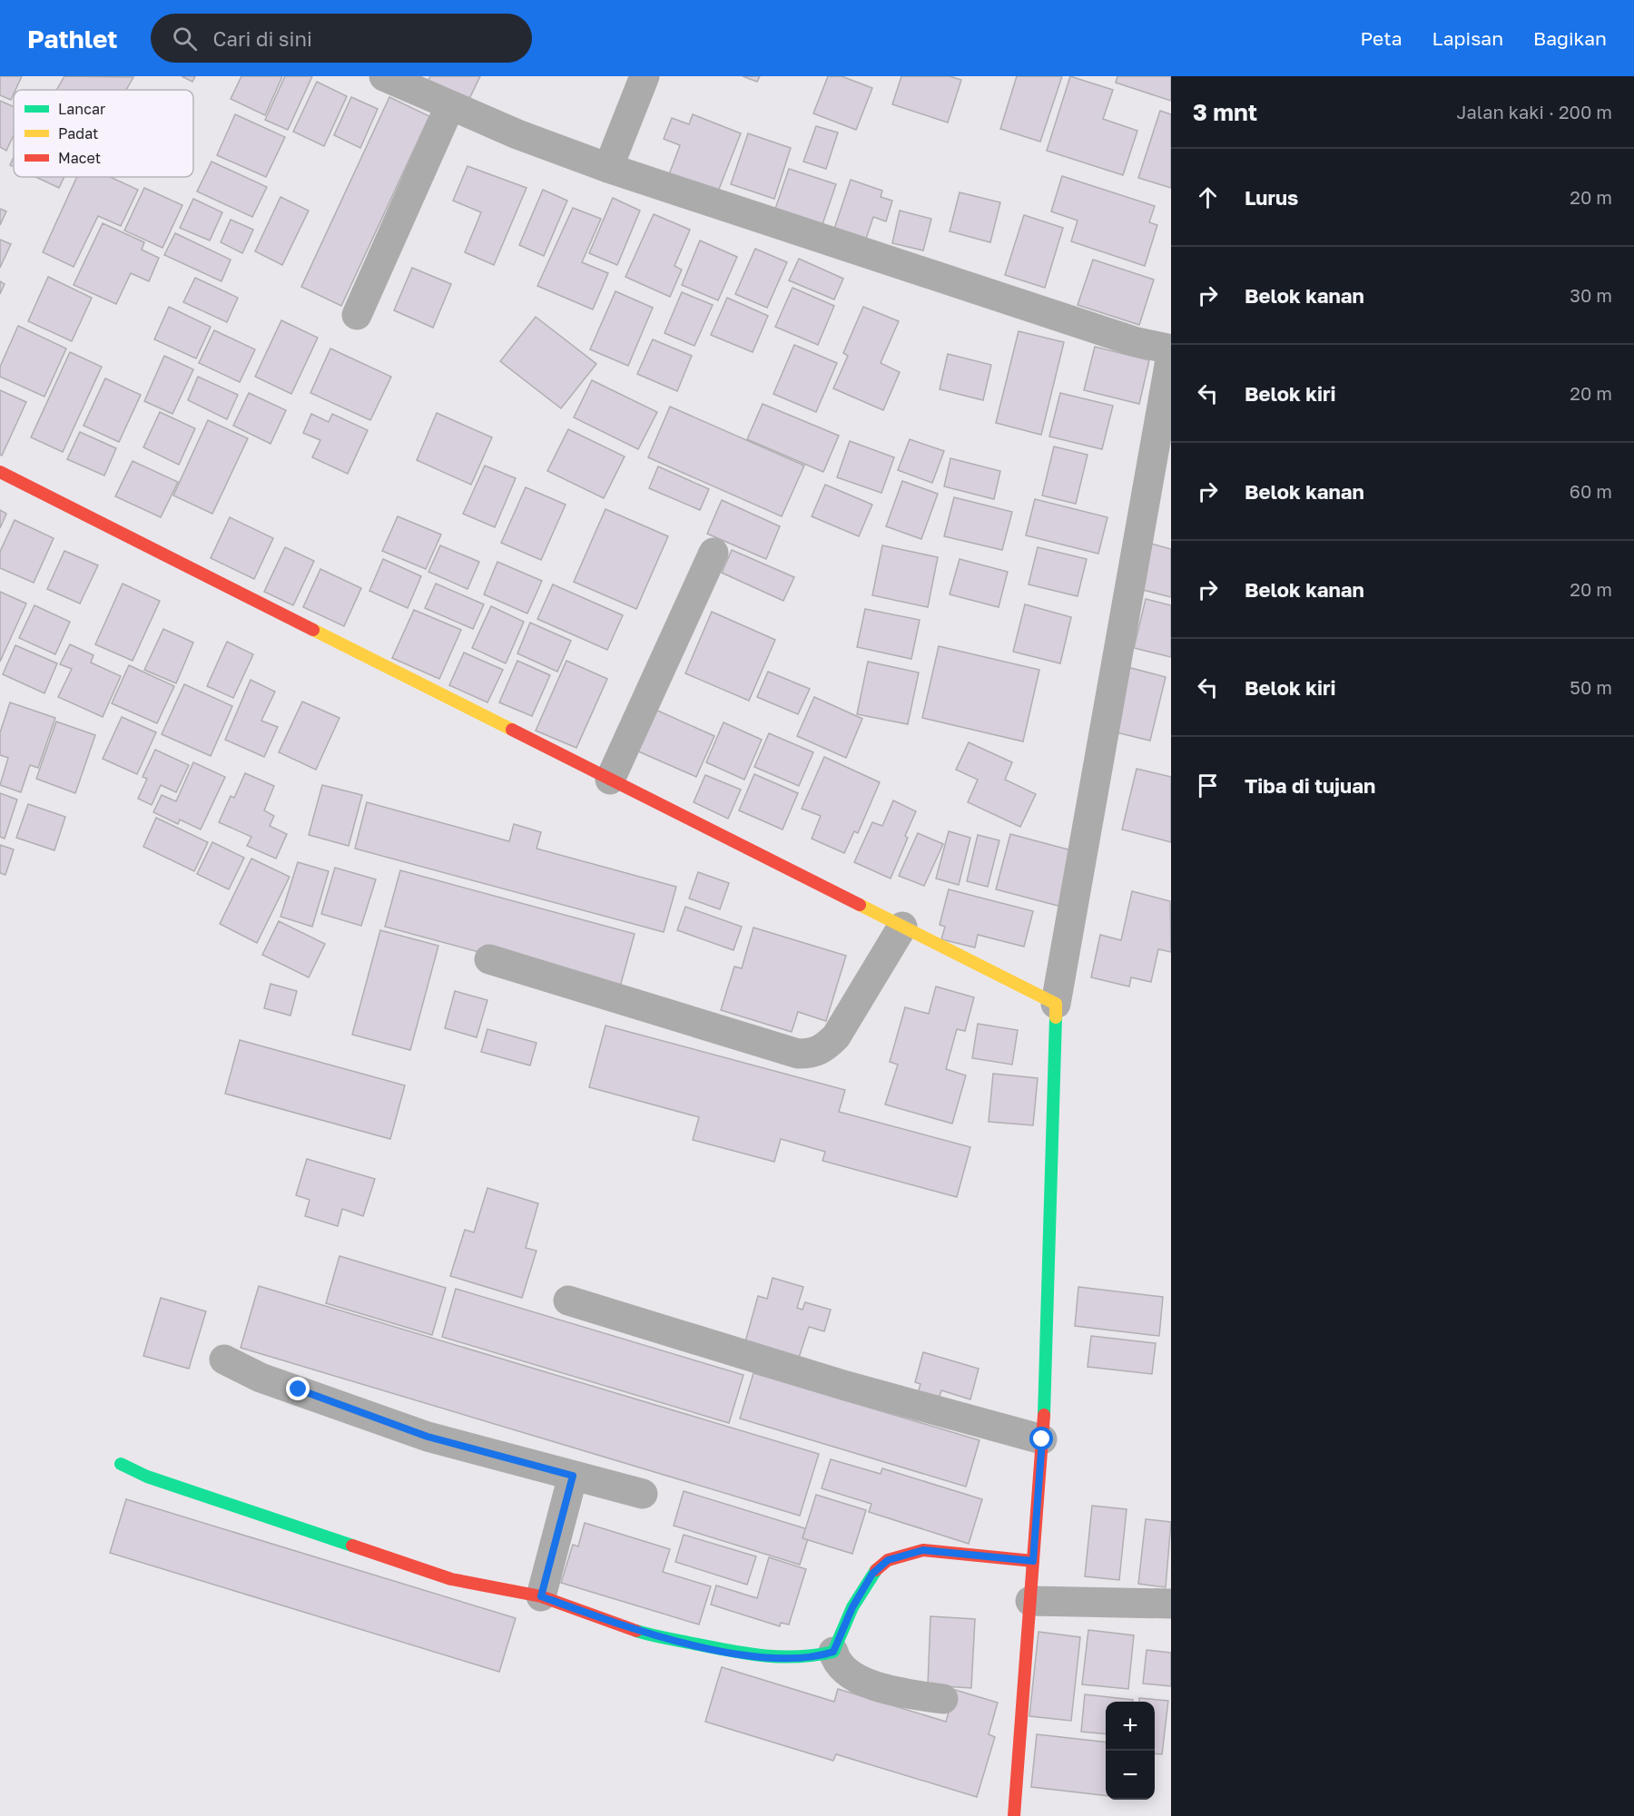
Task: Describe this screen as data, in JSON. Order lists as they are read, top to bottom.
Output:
{
  "legend": ["Lancar", "Padat", "Macet"],
  "page": {
    "header": "Pathlet",
    "search": "Cari di sini",
    "nav": ["Peta", "Lapisan", "Bagikan"],
    "heading": ["3 mnt", "Jalan kaki · 200 m"],
    "list": [
      ["Lurus", "20 m"],
      ["Belok kanan", "30 m"],
      ["Belok kiri", "20 m"],
      ["Belok kanan", "60 m"],
      ["Belok kanan", "20 m"],
      ["Belok kiri", "50 m"],
      "Tiba di tujuan"
    ],
    "map_buttons": ["+", "−"]
  }
}
